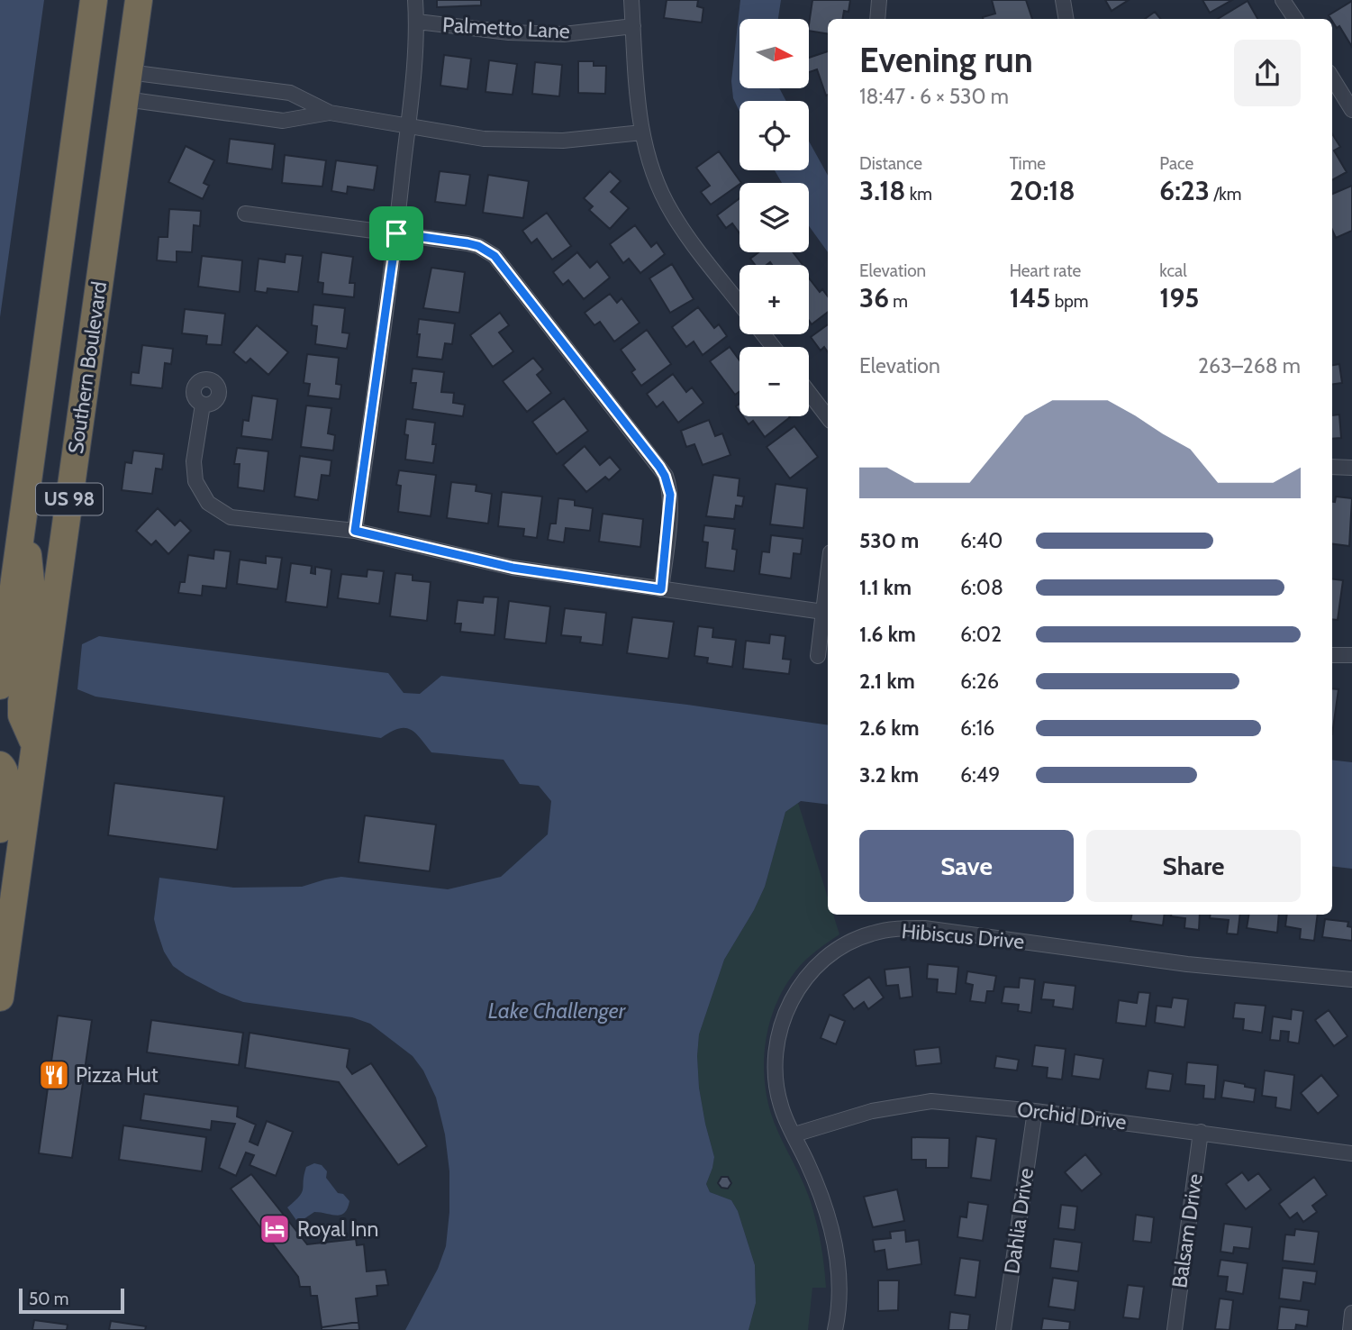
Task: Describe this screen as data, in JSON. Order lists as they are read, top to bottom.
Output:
{
  "streets": {
    "highway": ["Southern Boulevard", "US 98"],
    "street": [
      "Palmetto Lane",
      "Hibiscus Drive",
      "Orchid Drive",
      "Dahlia Drive",
      "Balsam Drive"
    ]
  },
  "crossings": [
    ["Hibiscus Drive", "Orchid Drive"],
    ["Orchid Drive", "Dahlia Drive"],
    ["Orchid Drive", "Balsam Drive"]
  ],
  "water": ["Lake Challenger"],
  "places": {
    "restaurant": ["Pizza Hut"],
    "hotel": ["Royal Inn"]
  },
  "scale_bar": "50 m",
  "north": "right",
  "page": {
    "map_buttons": ["+", "−"],
    "heading": ["Evening run", "18:47 · 6 × 530 m"],
    "stats": [
      ["Distance", "3.18 km"],
      ["Time", "20:18"],
      ["Pace", "6:23 /km"],
      ["Elevation", "36 m"],
      ["Heart rate", "145 bpm"],
      ["kcal", "195"]
    ],
    "chart": ["Elevation", "263–268 m"],
    "list": [
      {
        "name": "530 m",
        "note": "6:40"
      },
      {
        "name": "1.1 km",
        "note": "6:08"
      },
      {
        "name": "1.6 km",
        "note": "6:02"
      },
      {
        "name": "2.1 km",
        "note": "6:26"
      },
      {
        "name": "2.6 km",
        "note": "6:16"
      },
      {
        "name": "3.2 km",
        "note": "6:49"
      }
    ],
    "buttons": ["Save", "Share"],
    "scale": "50 m"
  }
}
